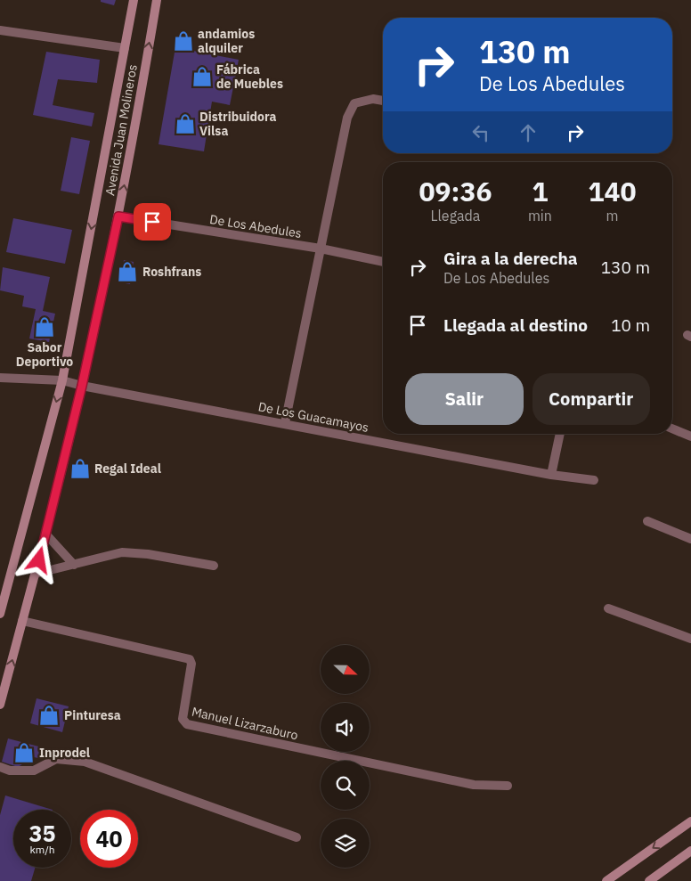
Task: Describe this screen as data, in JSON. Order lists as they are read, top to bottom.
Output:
{
  "streets": {
    "street": [
      "Avenida Juan Molineros",
      "De Los Abedules",
      "De Los Guacamayos",
      "Manuel Lizarzaburo"
    ]
  },
  "crossings": [
    ["Avenida Juan Molineros", "De Los Abedules"],
    ["Avenida Juan Molineros", "De Los Guacamayos"],
    ["Avenida Juan Molineros", "Manuel Lizarzaburo"]
  ],
  "places": {
    "shop": [
      "andamios alquiler",
      "Fábrica de Muebles",
      "Distribuidora Vilsa",
      "Roshfrans",
      "Sabor Deportivo",
      "Regal Ideal",
      "Pinturesa",
      "Inprodel"
    ]
  },
  "north": "right",
  "page": {
    "turn": ["130 m", "De Los Abedules"],
    "eta": [
      "09:36",
      "Llegada",
      "1",
      "min",
      "140",
      "m"
    ],
    "list": [
      {
        "name": "Gira a la derecha",
        "note": "De Los Abedules",
        "value": "130 m"
      },
      {
        "name": "Llegada al destino",
        "value": "10 m"
      }
    ],
    "buttons": ["Salir", "Compartir"],
    "speed": "35 km/h",
    "limit": "40"
  }
}
